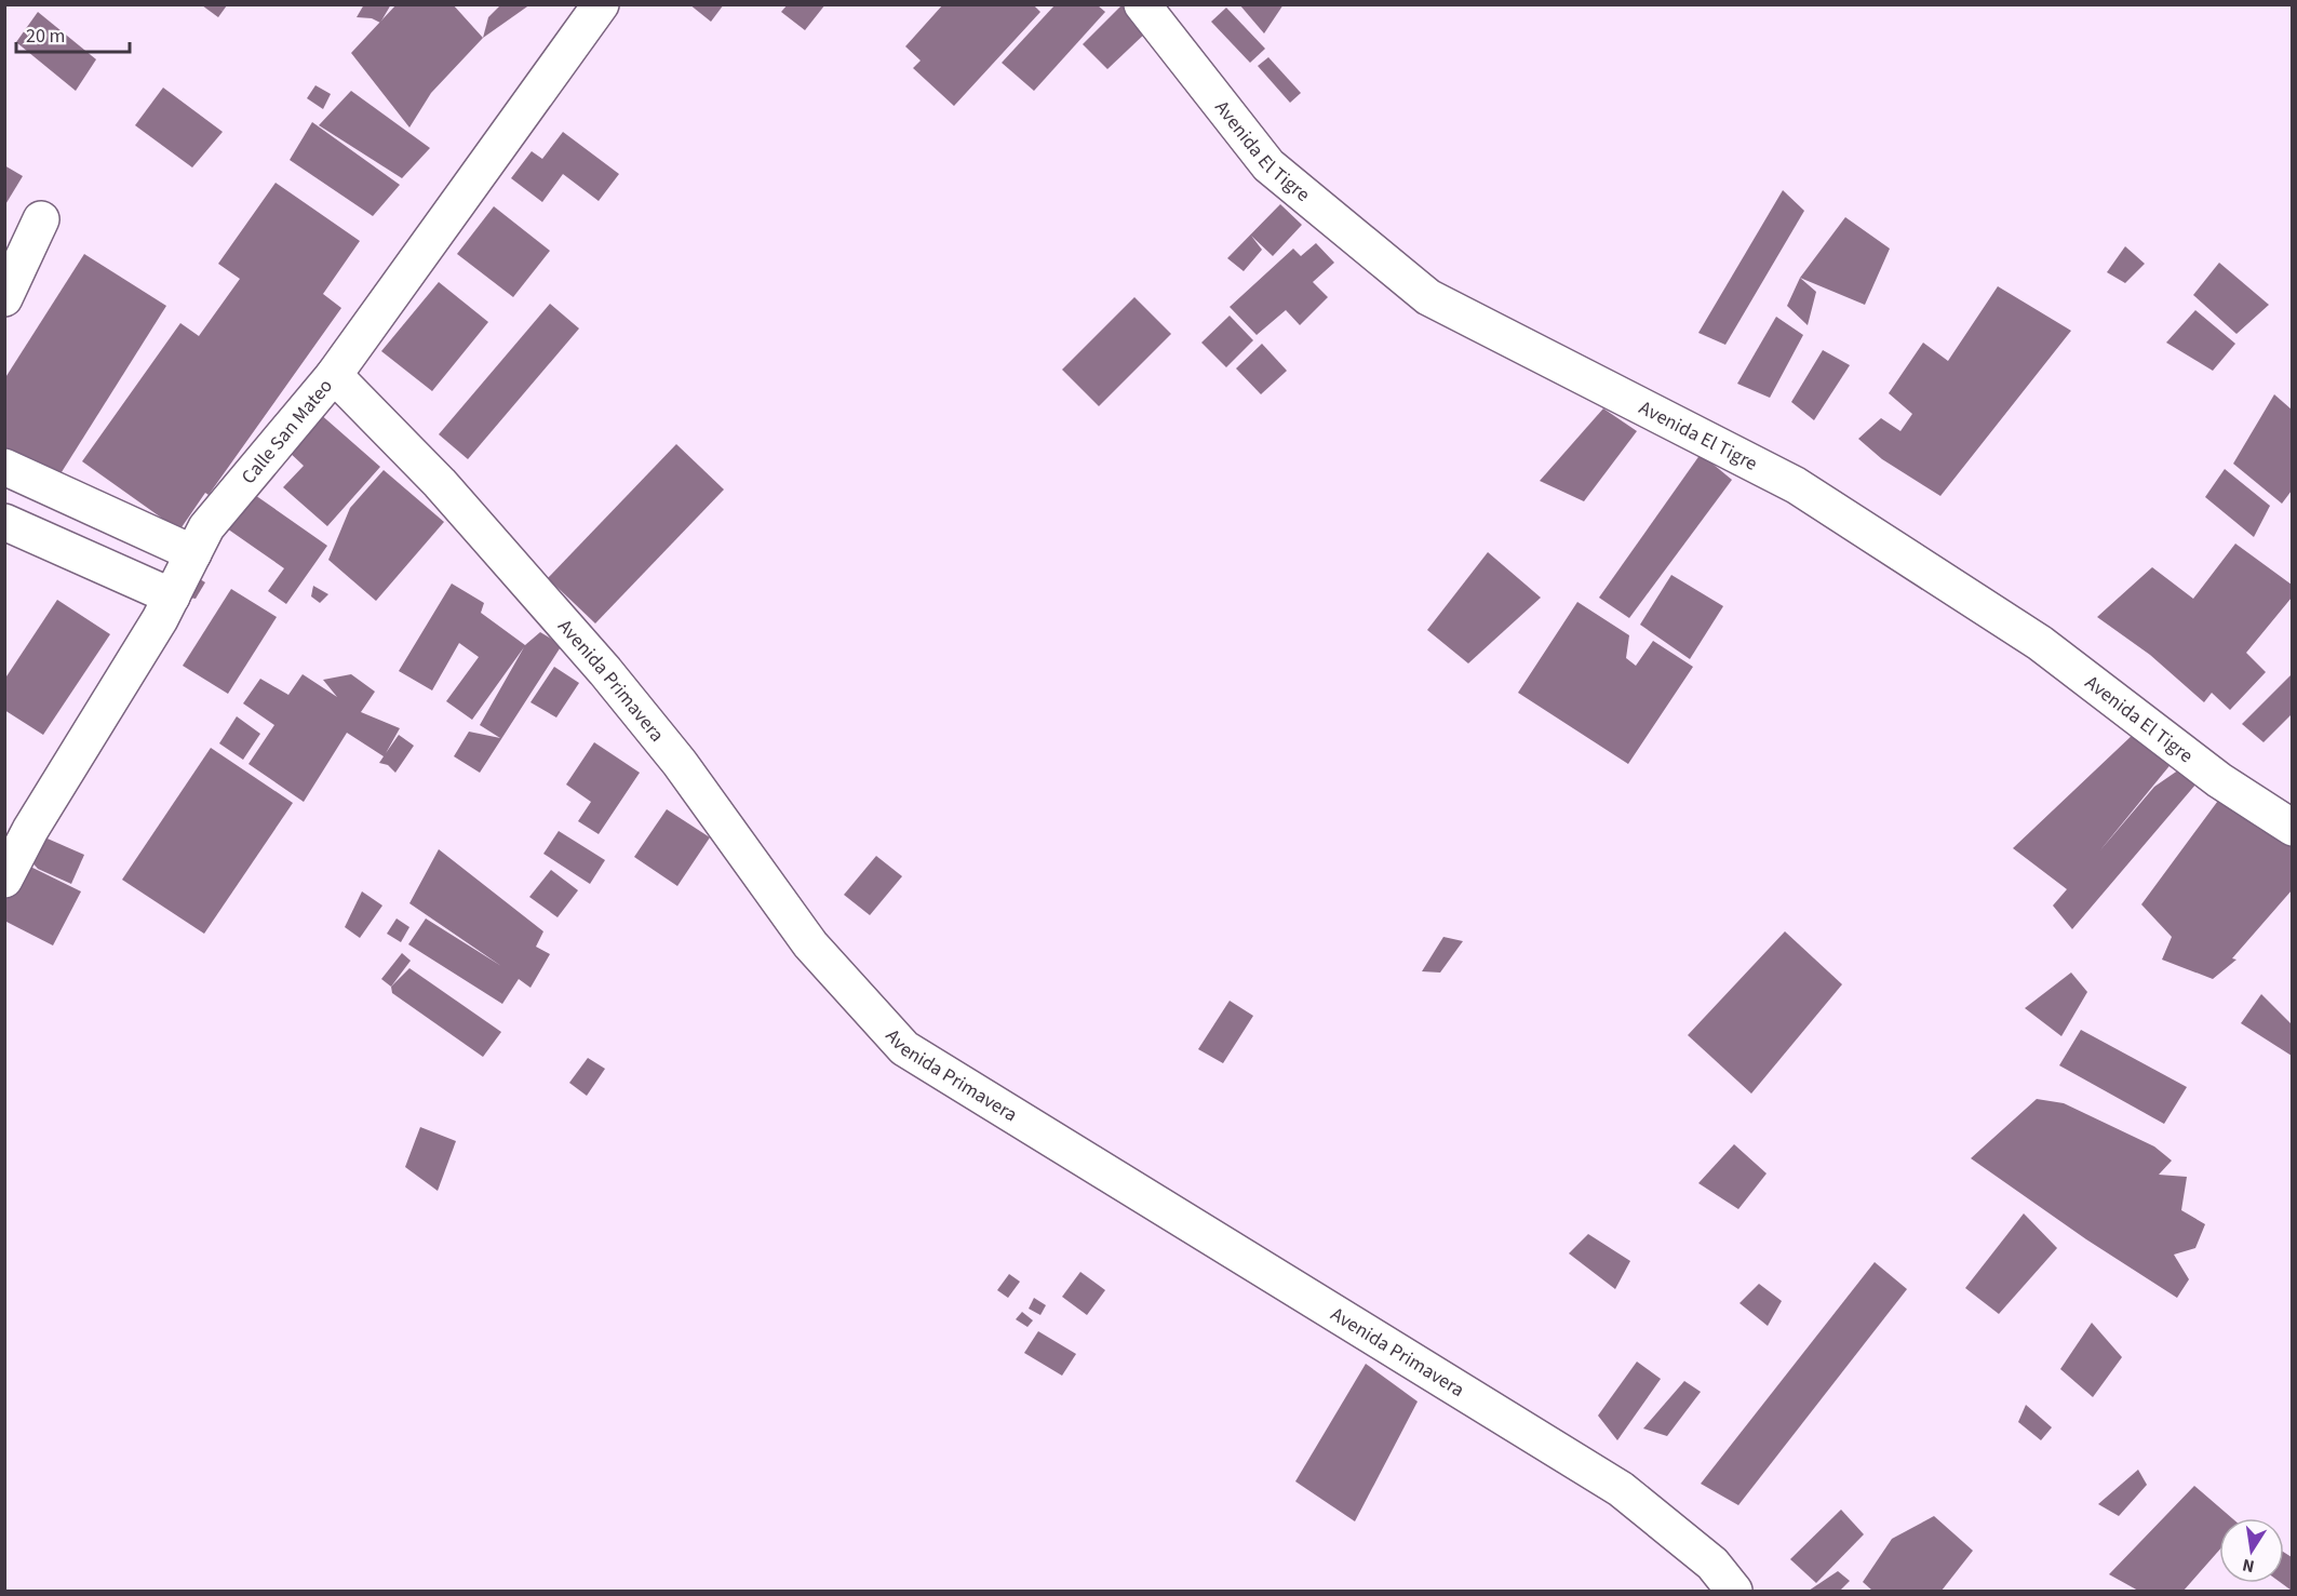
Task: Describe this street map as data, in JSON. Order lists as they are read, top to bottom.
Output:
{
  "streets": {
    "street": ["Avenida El Tigre", "Calle San Mateo", "Avenida Primavera"]
  },
  "crossings": [
    ["Calle San Mateo", "Avenida Primavera"]
  ],
  "scale_bar": "20 m",
  "north": "bottom"
}
